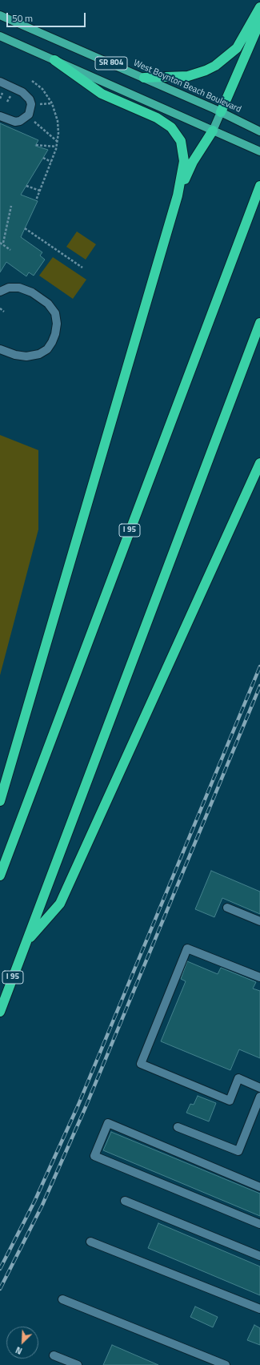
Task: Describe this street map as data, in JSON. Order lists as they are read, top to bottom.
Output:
{
  "streets": {
    "highway": ["I 95"],
    "main road": ["SR 804", "West Boynton Beach Boulevard"]
  },
  "scale_bar": "50 m",
  "north": "bottom left"
}
